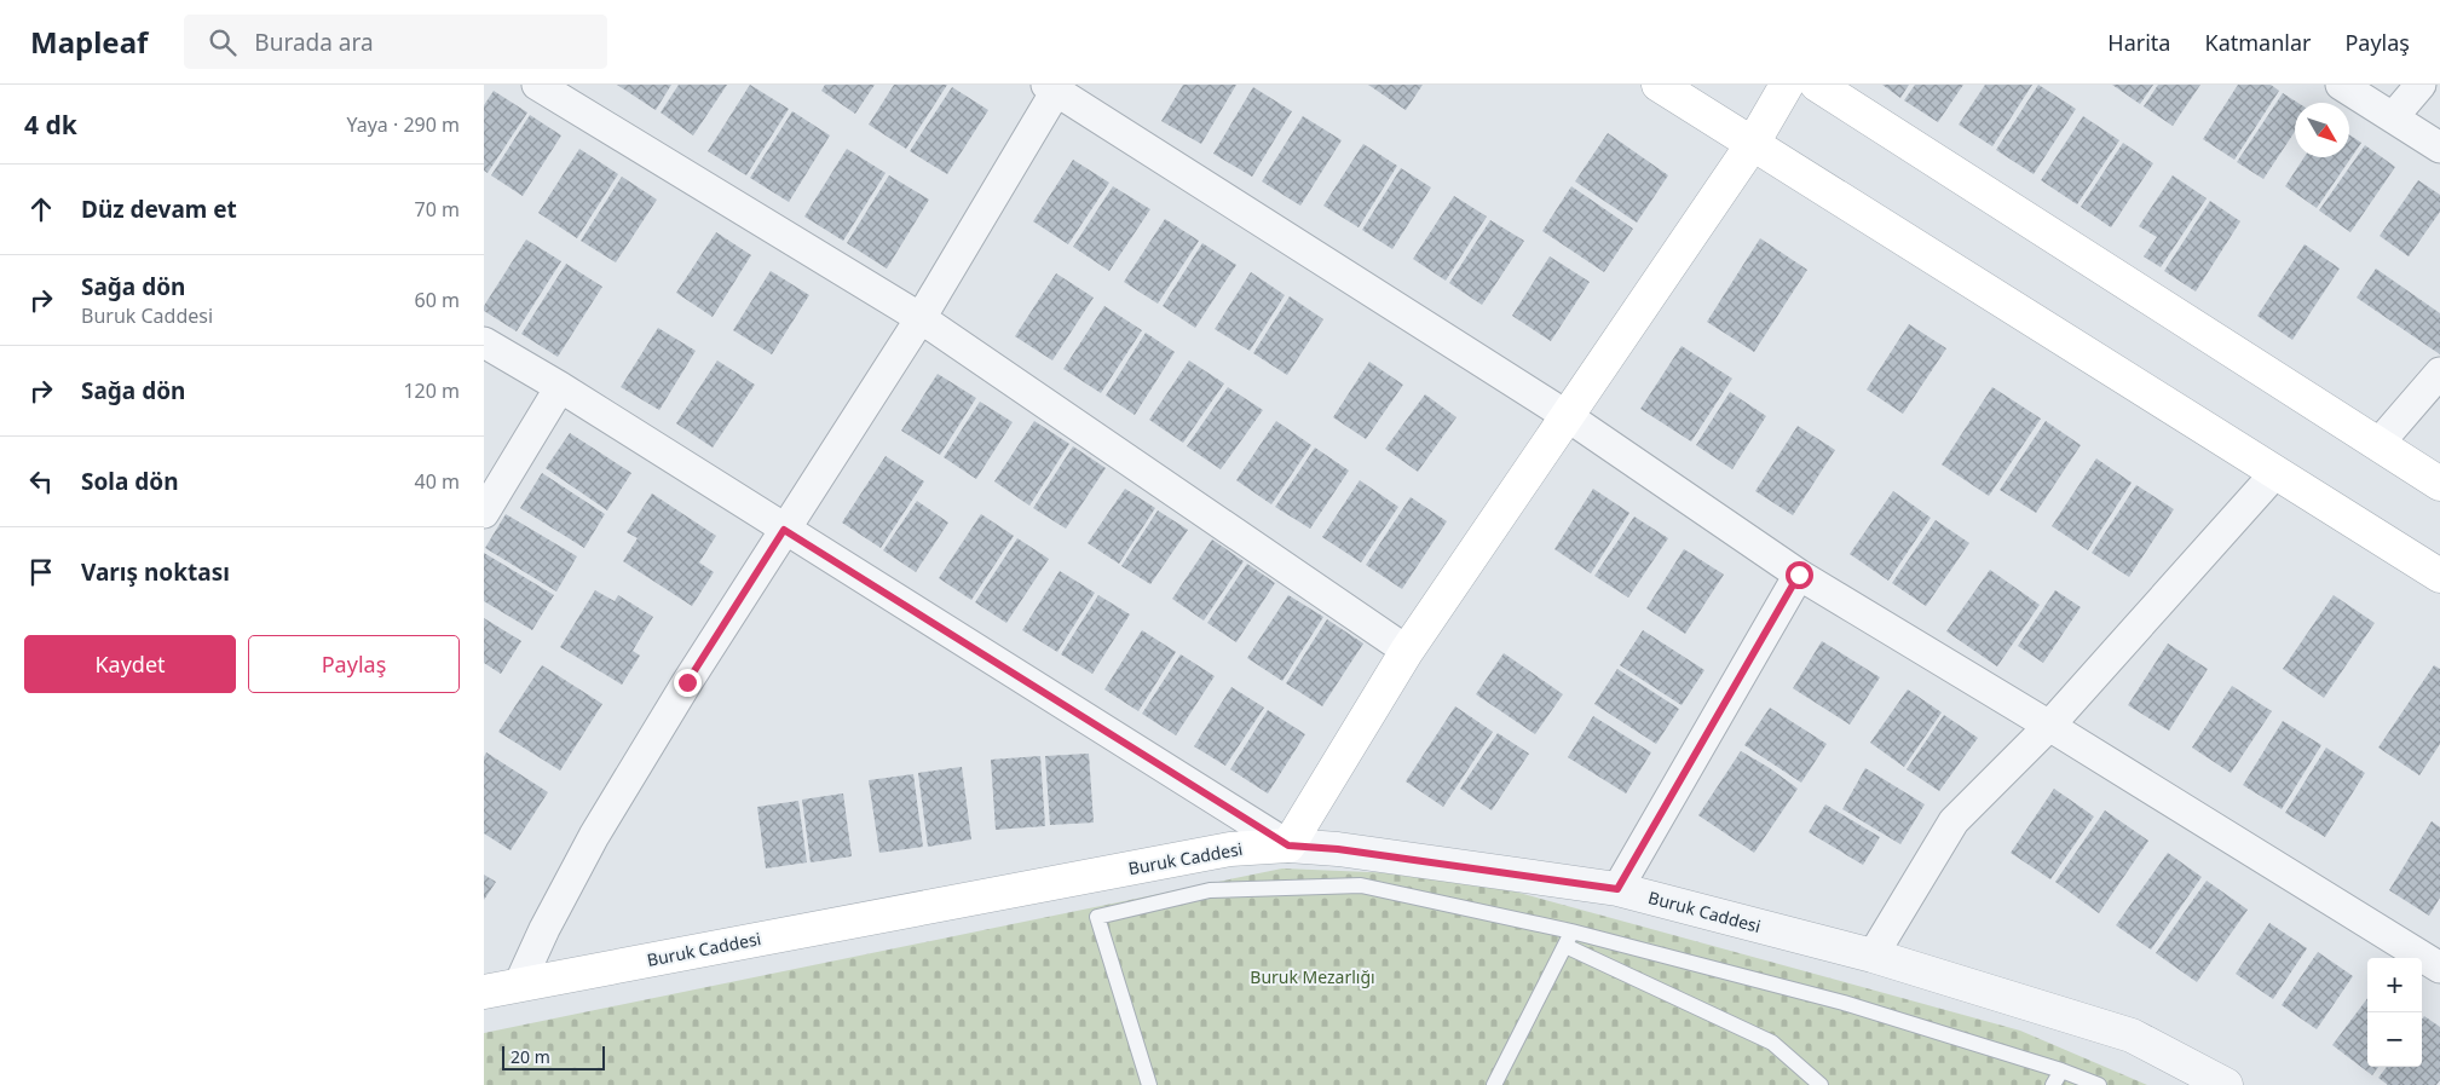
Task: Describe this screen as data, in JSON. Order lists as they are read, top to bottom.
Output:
{
  "streets": {
    "main road": ["Buruk Caddesi"]
  },
  "parks": ["Buruk Mezarlığı"],
  "scale_bar": "20 m",
  "north": "bottom right",
  "page": {
    "header": "Mapleaf",
    "search": "Burada ara",
    "nav": ["Harita", "Katmanlar", "Paylaş"],
    "heading": ["4 dk", "Yaya · 290 m"],
    "list": [
      ["Düz devam et", "70 m"],
      ["Sağa dön", "Buruk Caddesi", "60 m"],
      ["Sağa dön", "120 m"],
      ["Sola dön", "40 m"],
      "Varış noktası"
    ],
    "buttons": ["Kaydet", "Paylaş"],
    "map_buttons": ["+", "−"],
    "scale": "20 m"
  }
}
